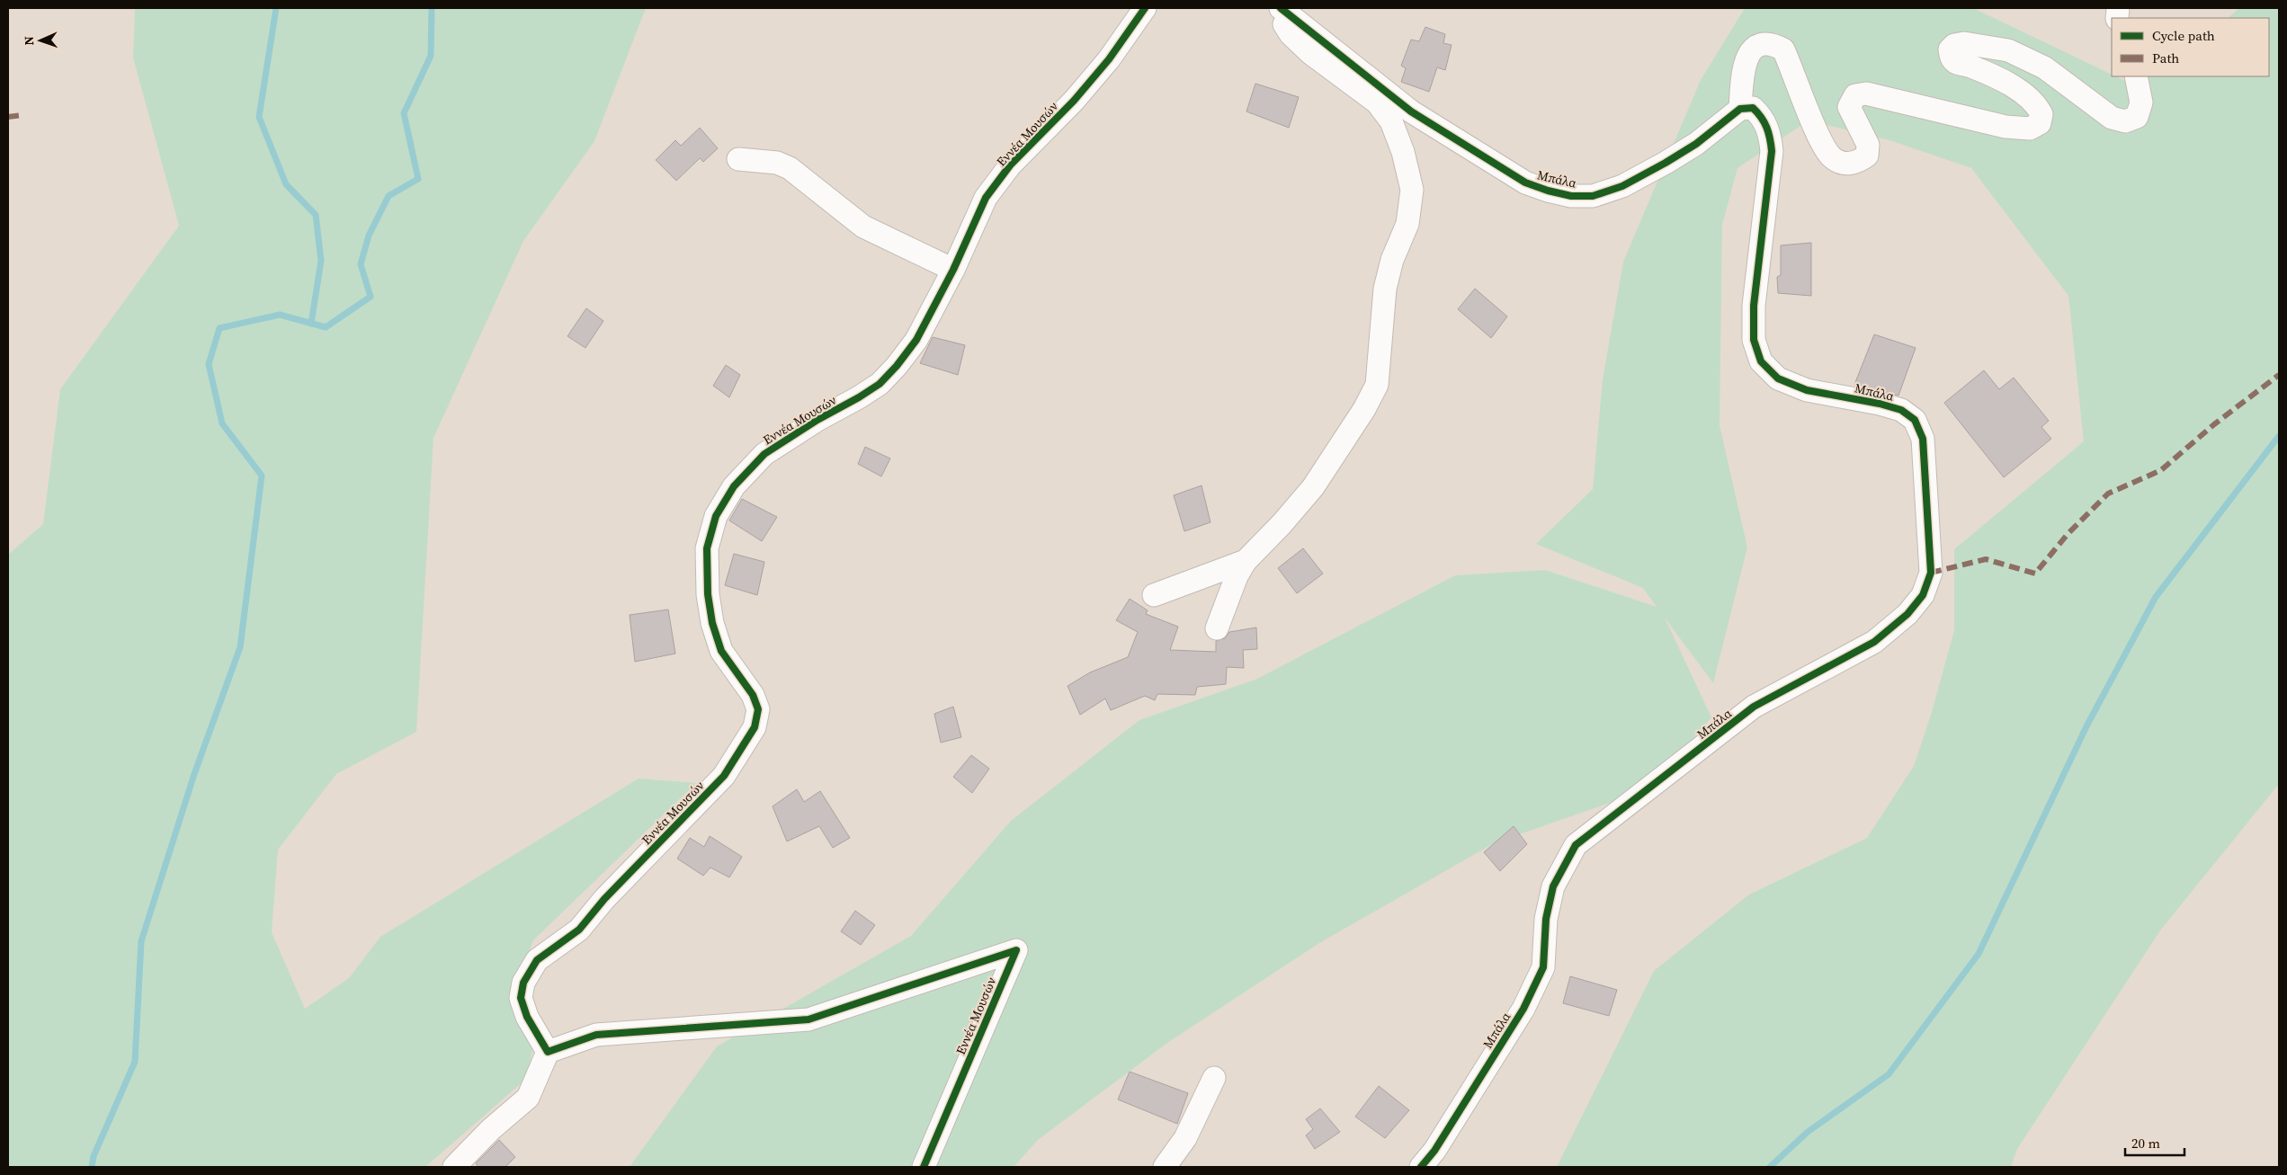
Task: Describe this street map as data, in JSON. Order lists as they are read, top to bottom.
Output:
{
  "streets": {
    "street": ["Εννέα Μουσών", "Μπάλα"]
  },
  "legend": ["Cycle path", "Path"],
  "scale_bar": "20 m",
  "north": "left"
}
